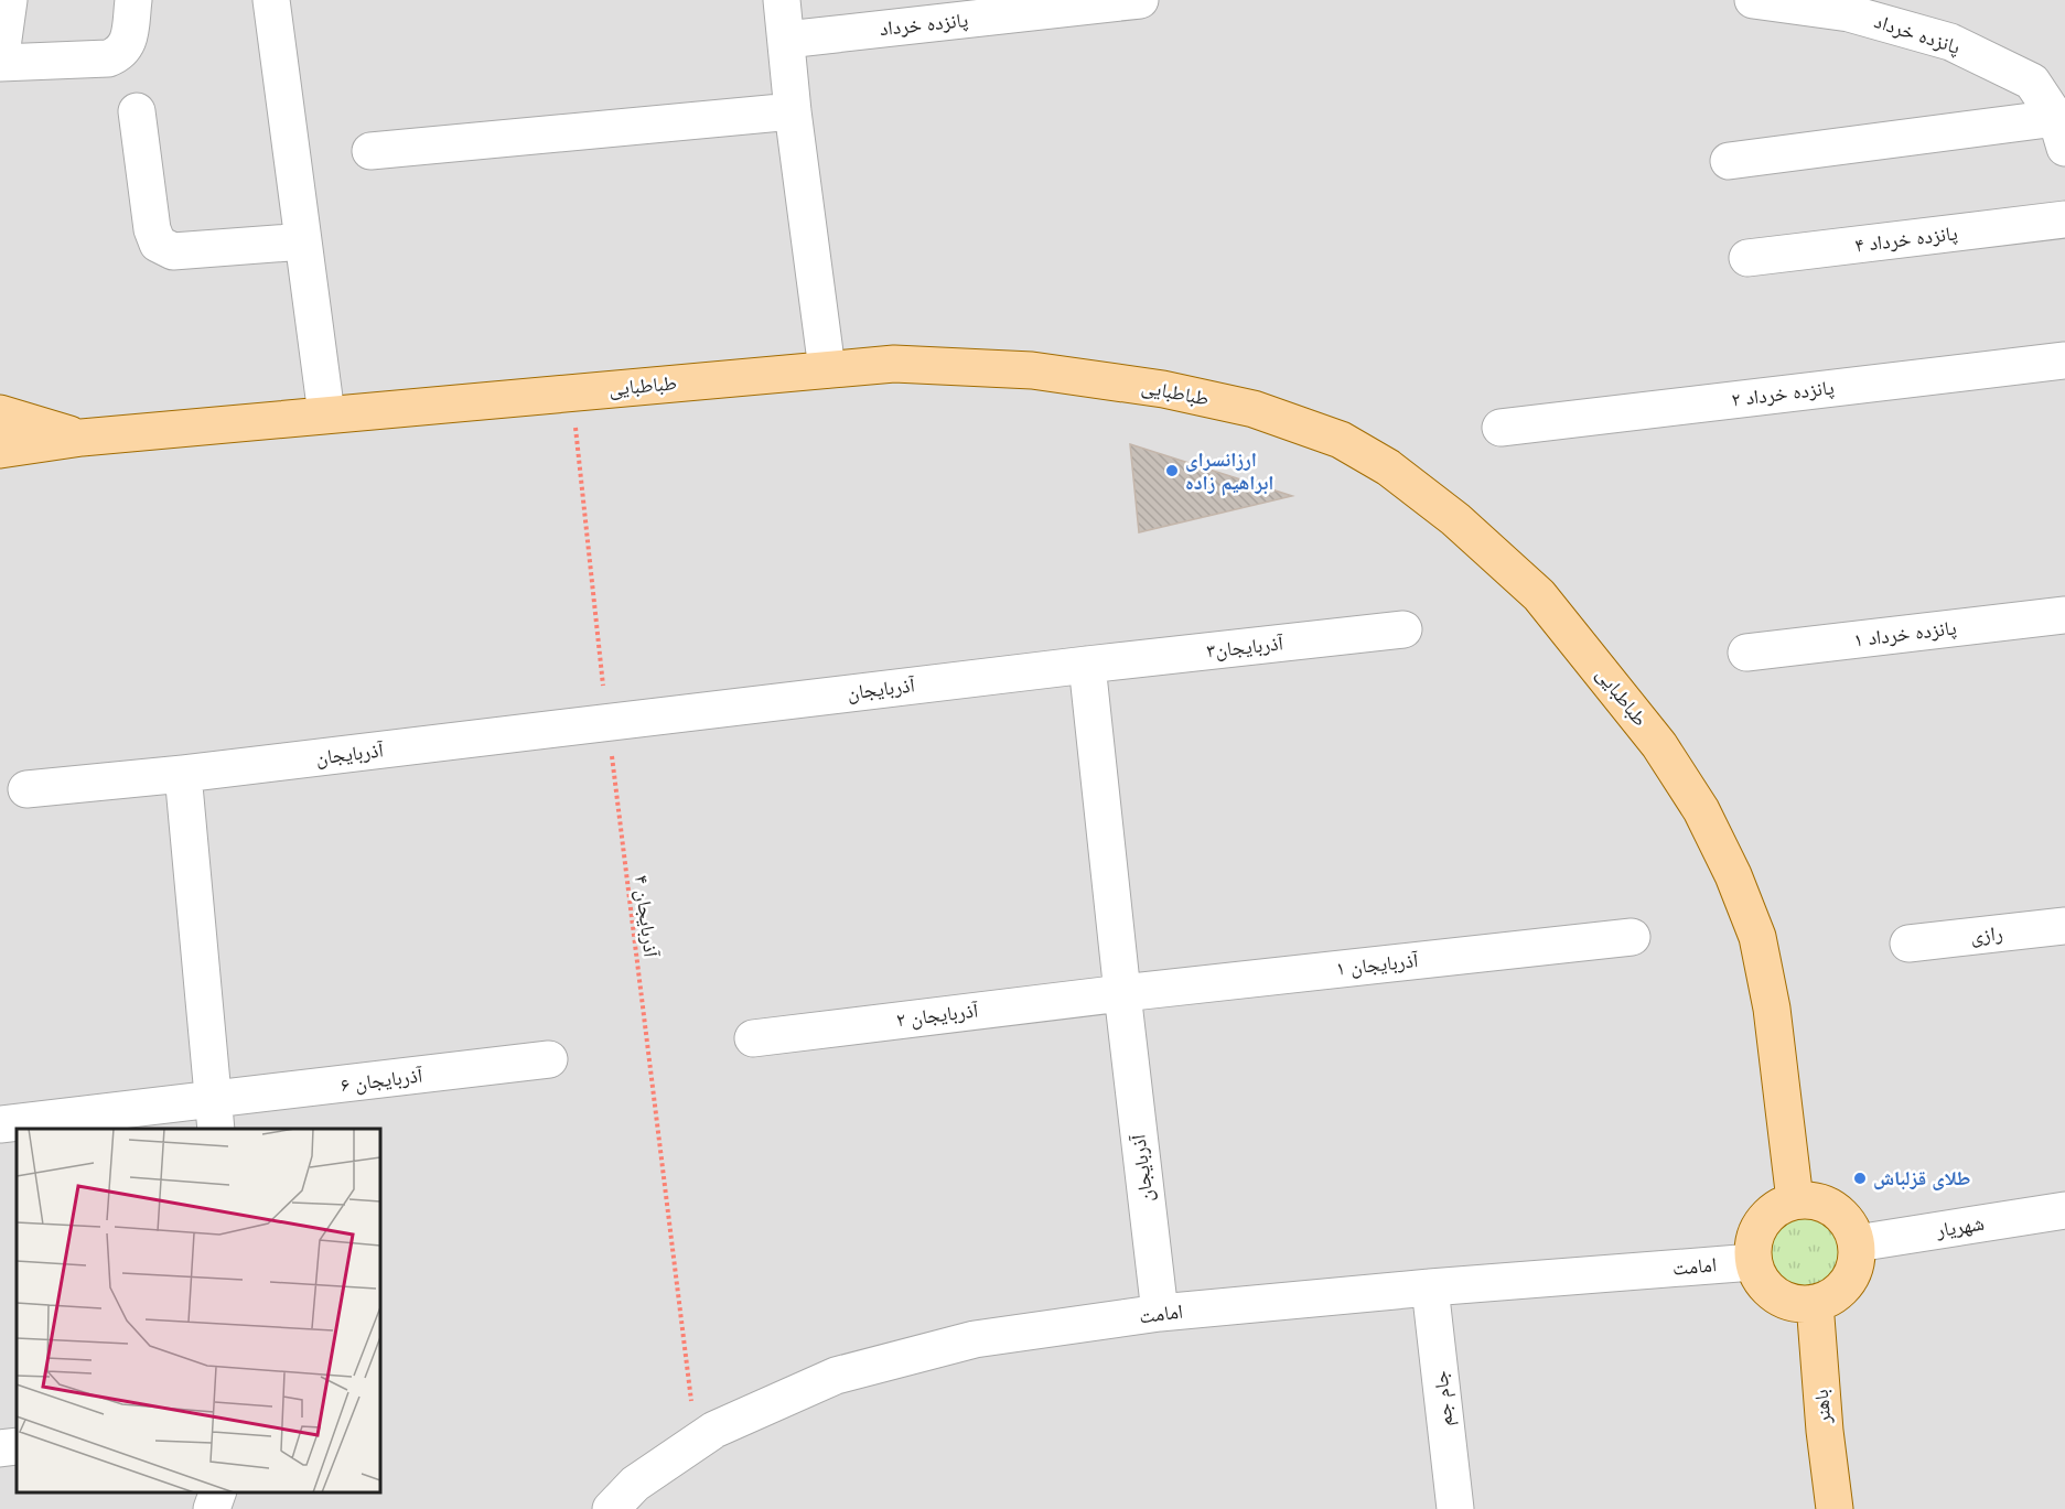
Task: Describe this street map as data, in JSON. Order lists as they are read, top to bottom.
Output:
{
  "streets": {
    "main road": ["طباطبایی", "باهنر"],
    "street": [
      "پانزده خرداد",
      "پانزده خرداد ۴",
      "پانزده خرداد ۲",
      "پانزده خرداد ۱",
      "آذربایجان۳",
      "آذربایجان",
      "رازی",
      "آذربایجان ۱",
      "آذربایجان ۲",
      "آذربایجان ۶",
      "شهریار",
      "امامت",
      "جام جم"
    ],
    "path": ["آذربایجان ۴"]
  },
  "crossings": [
    ["طباطبایی", "آذربایجان ۴"],
    ["طباطبایی", "شهریار"],
    ["طباطبایی", "امامت"],
    ["طباطبایی", "باهنر"],
    ["آذربایجان۳", "آذربایجان"],
    ["آذربایجان", "آذربایجان ۴"],
    ["آذربایجان", "آذربایجان ۱"],
    ["آذربایجان", "آذربایجان ۲"],
    ["آذربایجان", "امامت"],
    ["آذربایجان ۴", "امامت"],
    ["آذربایجان ۱", "آذربایجان ۲"],
    ["شهریار", "امامت"],
    ["شهریار", "باهنر"],
    ["امامت", "جام جم"],
    ["امامت", "باهنر"]
  ],
  "places": ["ارزانسرای ابراهیم زاده", "طلای قزلباش"]
}
